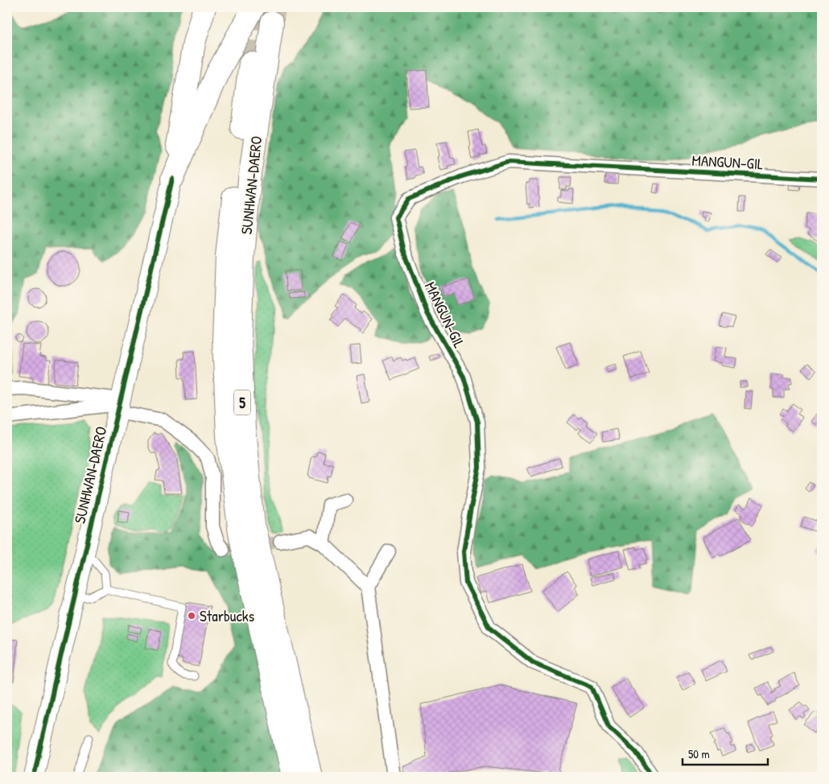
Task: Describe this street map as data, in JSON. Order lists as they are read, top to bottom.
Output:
{
  "streets": {
    "highway": ["SUNHWAN-DAERO", "5"],
    "street": ["MANGUN-GIL"]
  },
  "places": ["Starbucks"],
  "scale_bar": "50 m"
}
